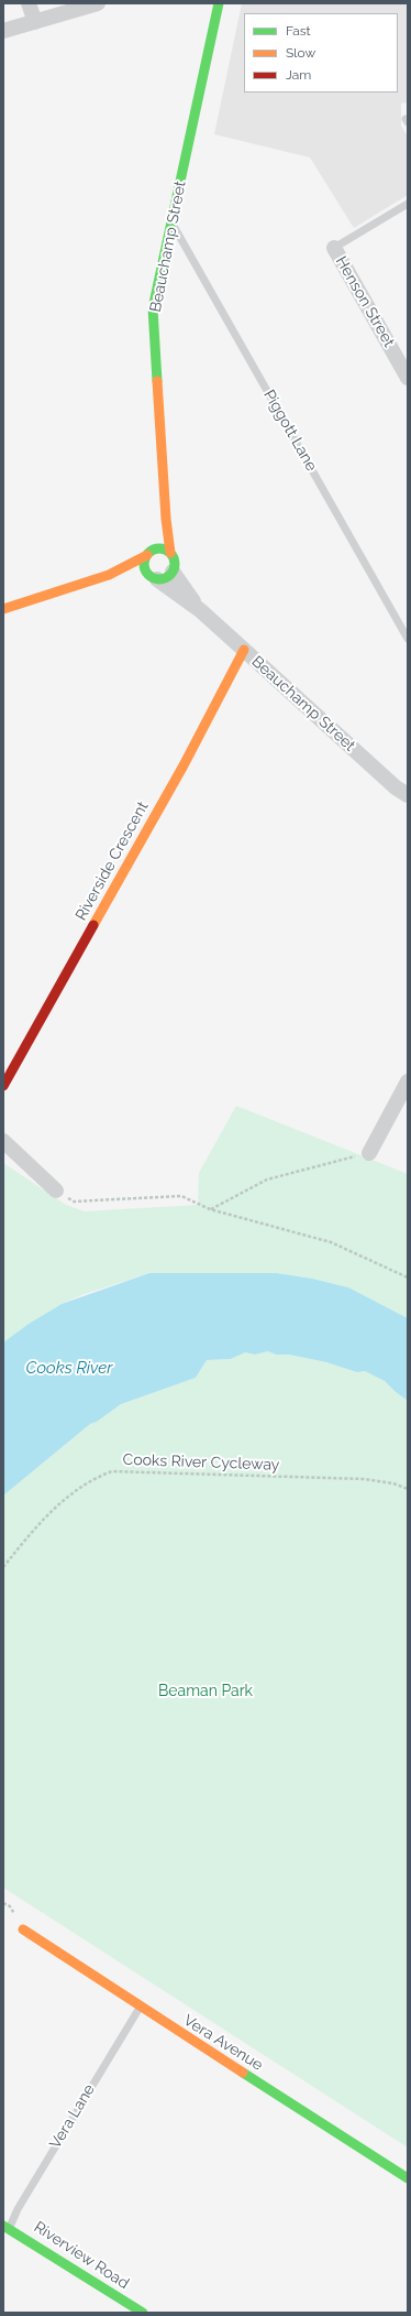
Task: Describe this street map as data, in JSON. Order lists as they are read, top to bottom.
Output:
{
  "streets": {
    "street": [
      "Beauchamp Street",
      "Henson Street",
      "Riverside Crescent",
      "Vera Avenue",
      "Riverview Road"
    ],
    "lane": ["Piggott Lane", "Vera Lane"],
    "path": ["Cooks River Cycleway"]
  },
  "crossings": [
    ["Beauchamp Street", "Piggott Lane"],
    ["Beauchamp Street", "Riverside Crescent"],
    ["Vera Avenue", "Vera Lane"],
    ["Vera Lane", "Riverview Road"]
  ],
  "water": ["Cooks River"],
  "parks": ["Beaman Park"],
  "legend": ["Fast", "Slow", "Jam"]
}
